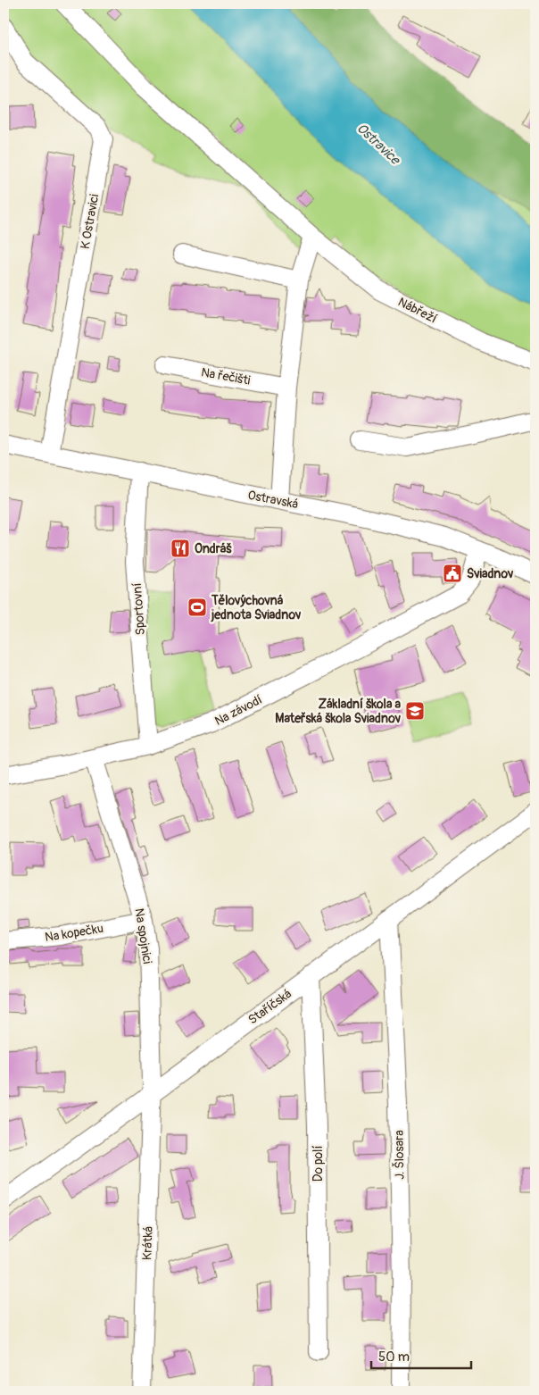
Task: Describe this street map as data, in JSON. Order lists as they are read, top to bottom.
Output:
{
  "streets": {
    "street": [
      "K Ostravici",
      "Nábřeží",
      "Na řečišti",
      "Ostravská",
      "Sportovní",
      "Na závodí",
      "Na kopečku",
      "Na spojnici",
      "Staříčská",
      "J. Šlosara",
      "Do polí",
      "Krátká"
    ]
  },
  "crossings": [
    ["K Ostravici", "Ostravská"],
    ["Ostravská", "Sportovní"],
    ["Ostravská", "Na závodí"],
    ["Sportovní", "Na závodí"],
    ["Na závodí", "Na spojnici"],
    ["Na kopečku", "Na spojnici"],
    ["Na spojnici", "Staříčská"],
    ["Na spojnici", "Krátká"],
    ["Staříčská", "J. Šlosara"],
    ["Staříčská", "Do polí"],
    ["Staříčská", "Krátká"]
  ],
  "water": ["Ostravice"],
  "places": {
    "restaurant": ["Ondráš"],
    "public building": ["Sviadnov"],
    "sports": ["Tělovýchovná jednota Sviadnov"],
    "school or university": ["Základní škola a Mateřská škola Sviadnov"]
  },
  "scale_bar": "50 m"
}
